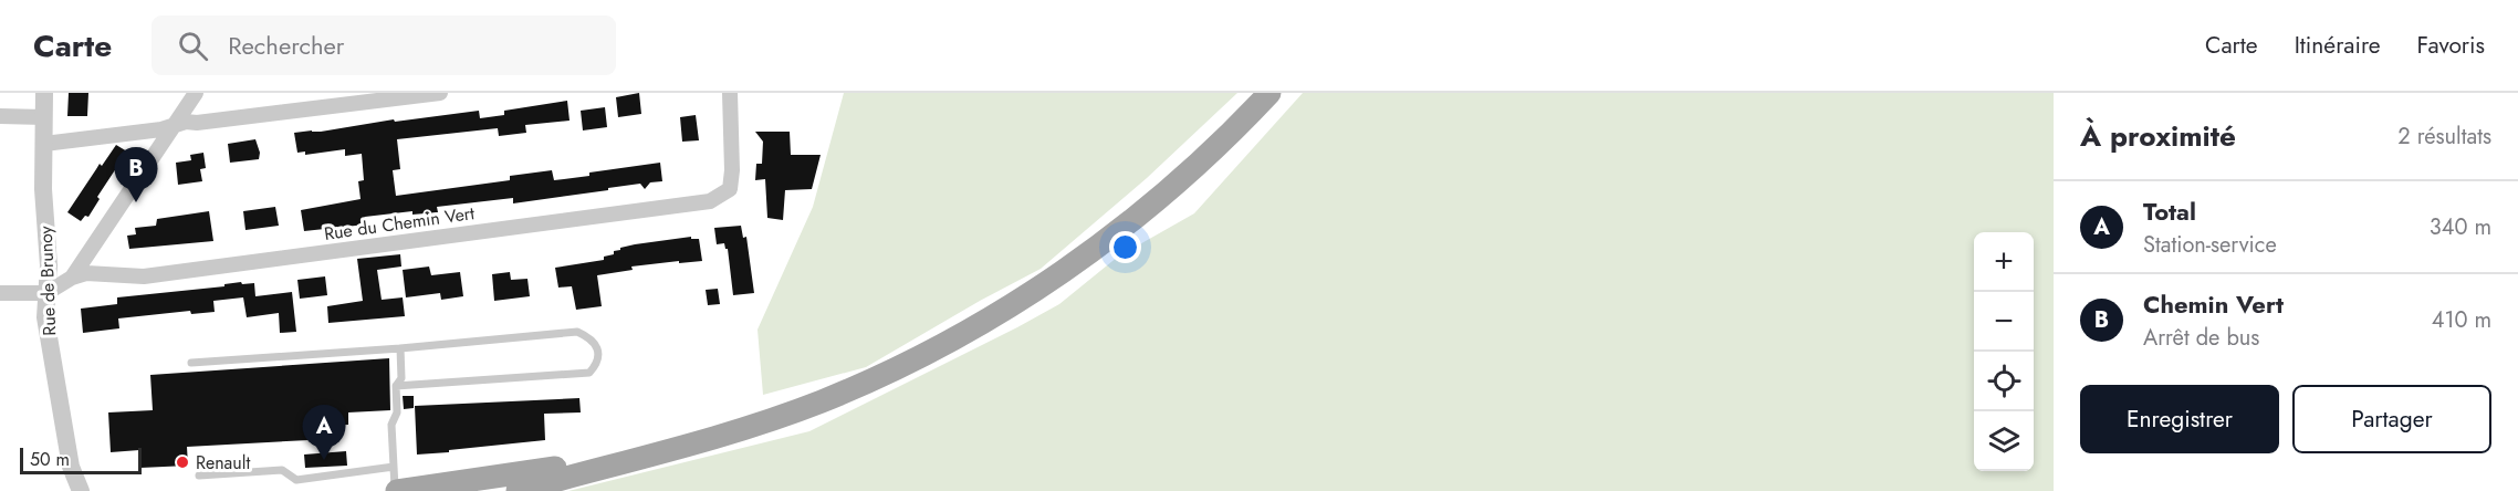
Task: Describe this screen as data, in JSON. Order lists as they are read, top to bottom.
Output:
{
  "streets": {
    "street": ["Rue du Chemin Vert", "Rue de Brunoy"]
  },
  "places": ["Renault"],
  "scale_bar": "50 m",
  "page": {
    "header": "Carte",
    "search": "Rechercher",
    "nav": ["Carte", "Itinéraire", "Favoris"],
    "heading": ["À proximité", "2 résultats"],
    "pins": ["B", "A"],
    "list": [
      {
        "mark": "A",
        "name": "Total",
        "note": "Station-service",
        "value": "340 m"
      },
      {
        "mark": "B",
        "name": "Chemin Vert",
        "note": "Arrêt de bus",
        "value": "410 m"
      }
    ],
    "map_buttons": ["+", "−"],
    "buttons": ["Enregistrer", "Partager"],
    "scale": "50 m"
  }
}
